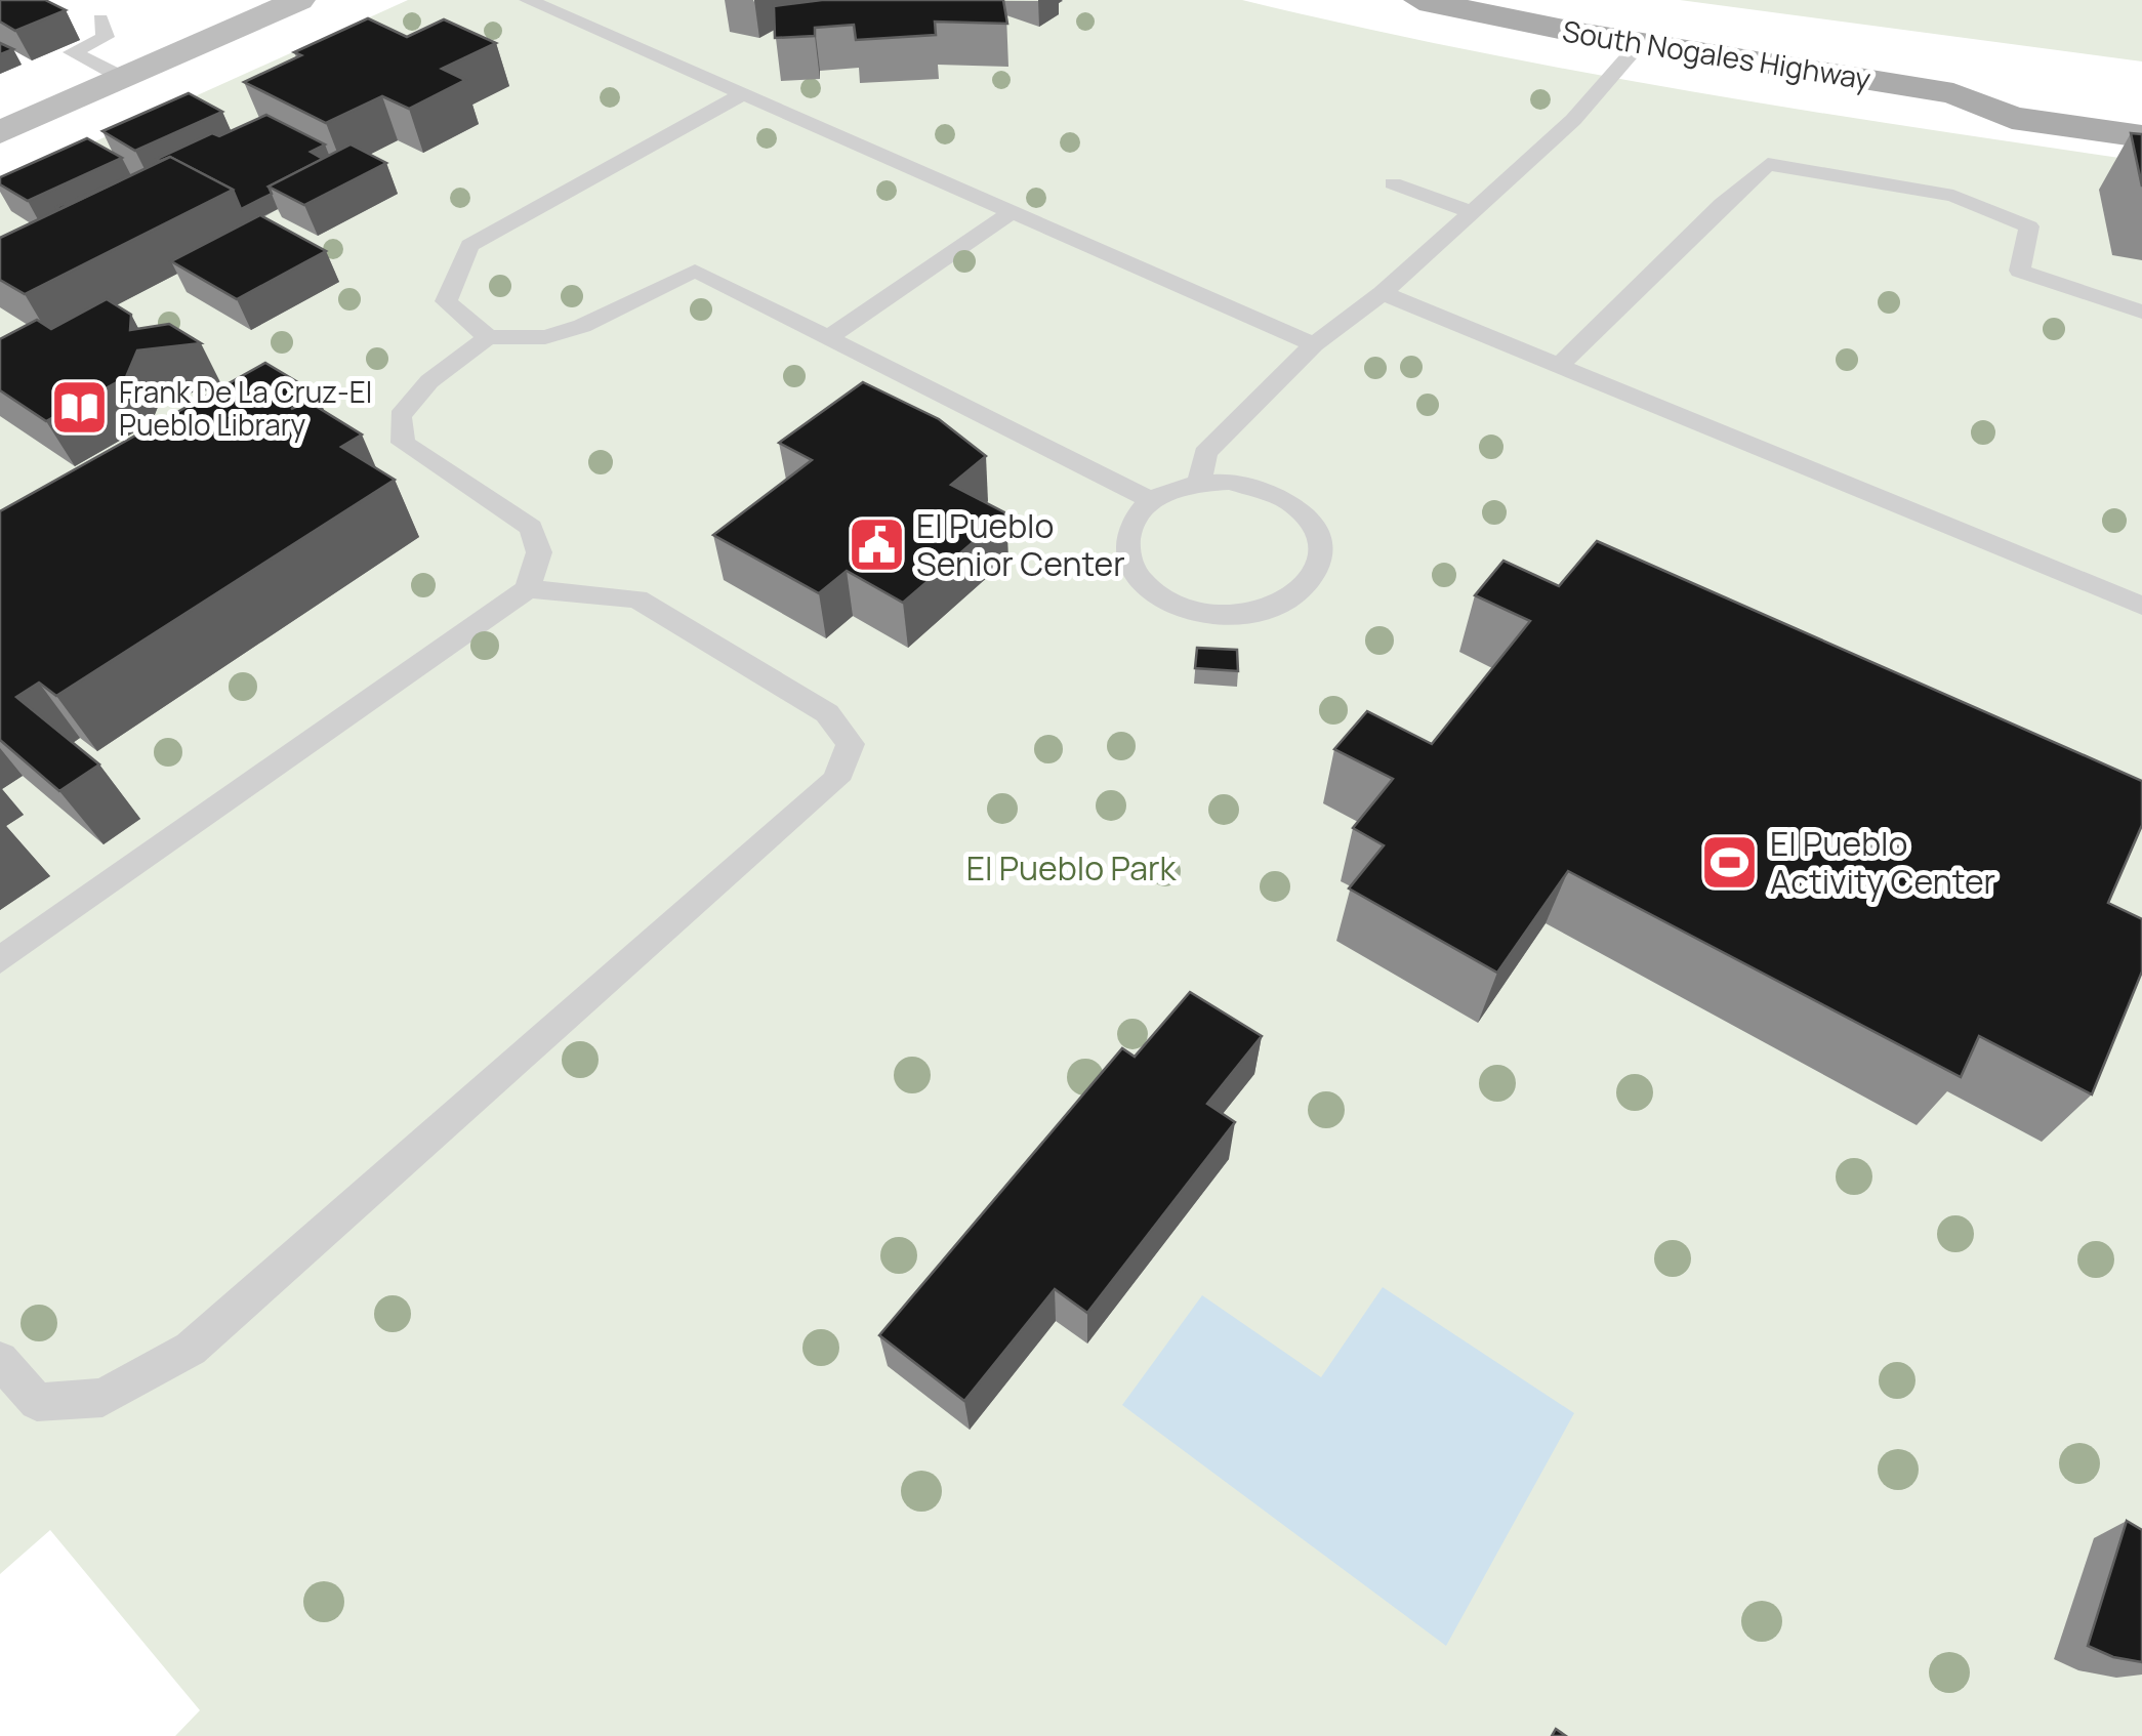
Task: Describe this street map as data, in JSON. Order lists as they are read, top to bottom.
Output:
{
  "streets": {
    "main road": ["South Nogales Highway"]
  },
  "parks": ["El Pueblo Park"],
  "places": {
    "library": ["Frank De La Cruz-El Pueblo Library"],
    "public building": ["El Pueblo Senior Center"],
    "sports": ["El Pueblo Activity Center"]
  }
}
